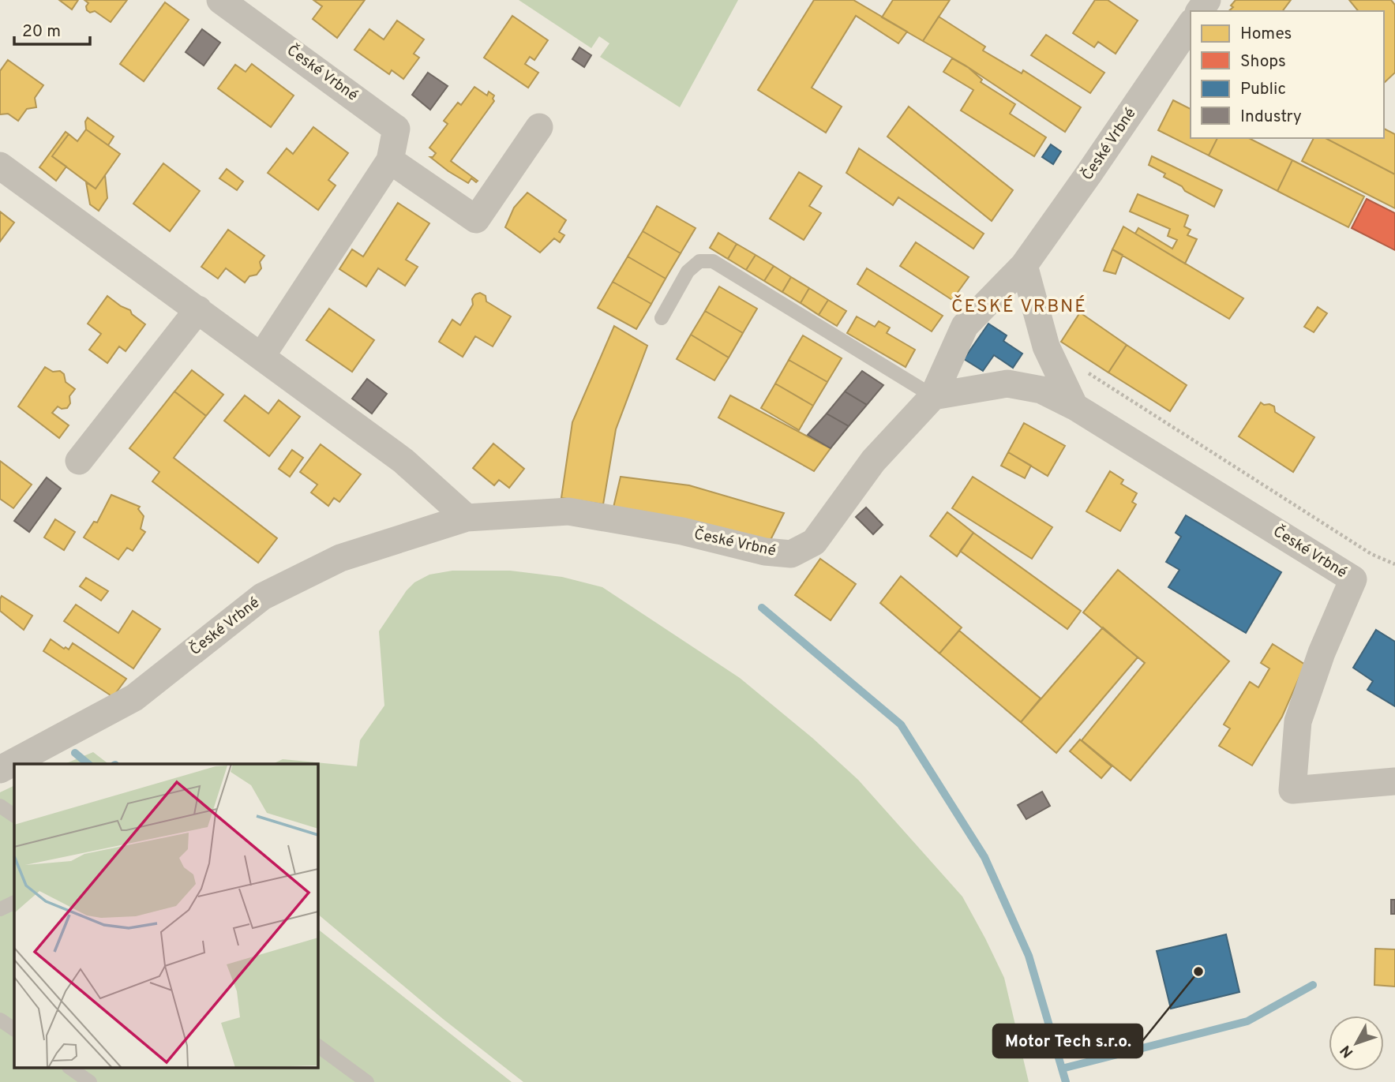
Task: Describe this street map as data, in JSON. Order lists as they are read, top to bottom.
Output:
{
  "streets": {
    "street": ["České Vrbné"]
  },
  "districts": ["ČESKÉ VRBNÉ"],
  "places": ["Motor Tech s.r.o."],
  "legend": [
    "Homes",
    "Shops",
    "Public",
    "Industry"
  ],
  "scale_bar": "20 m",
  "north": "bottom left"
}
